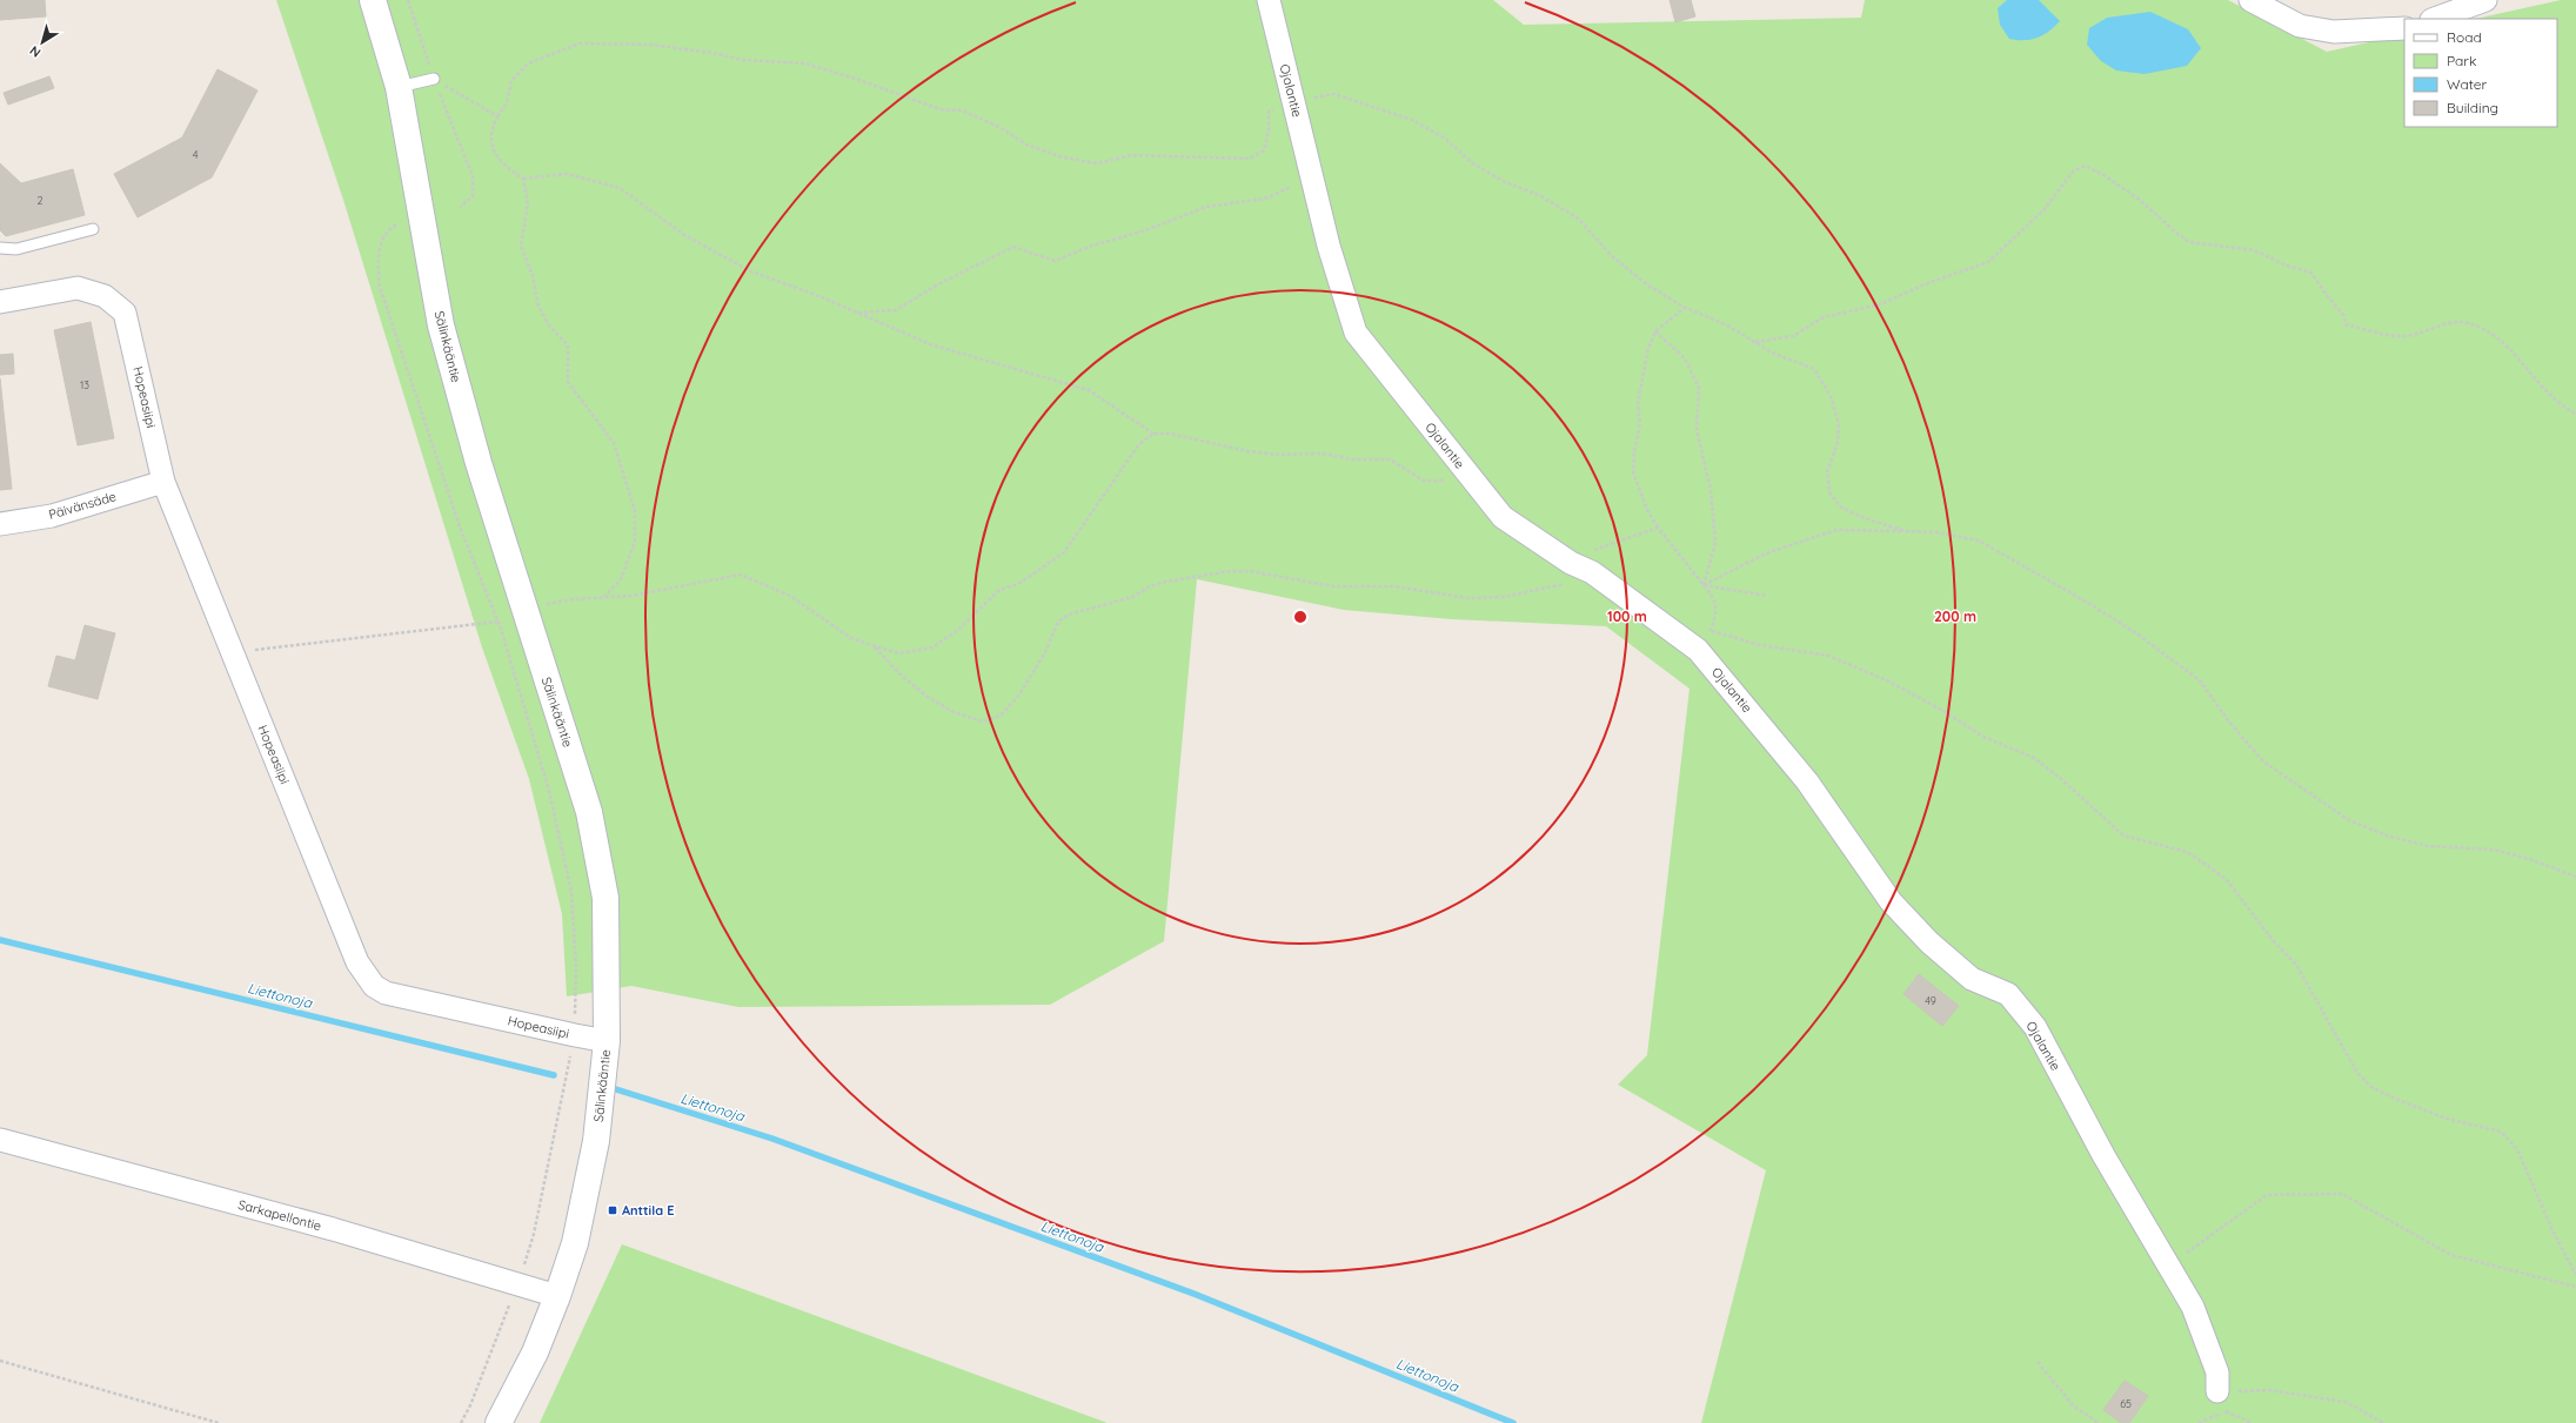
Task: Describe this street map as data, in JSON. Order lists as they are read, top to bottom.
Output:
{
  "streets": {
    "street": [
      "Ojalantie",
      "Sälinkääntie",
      "Hopeasiipi",
      "Päivänsäde",
      "Sarkapellontie"
    ]
  },
  "crossings": [
    ["Sälinkääntie", "Hopeasiipi"],
    ["Sälinkääntie", "Sarkapellontie"],
    ["Hopeasiipi", "Päivänsäde"]
  ],
  "water": ["Liettonoja"],
  "places": {
    "transit": ["Anttila E"]
  },
  "house_numbers": [
    "4",
    "2",
    "13",
    "49",
    "65"
  ],
  "legend": [
    "Road",
    "Park",
    "Water",
    "Building"
  ],
  "north": "bottom left",
  "rings": ["100 m", "200 m"]
}
